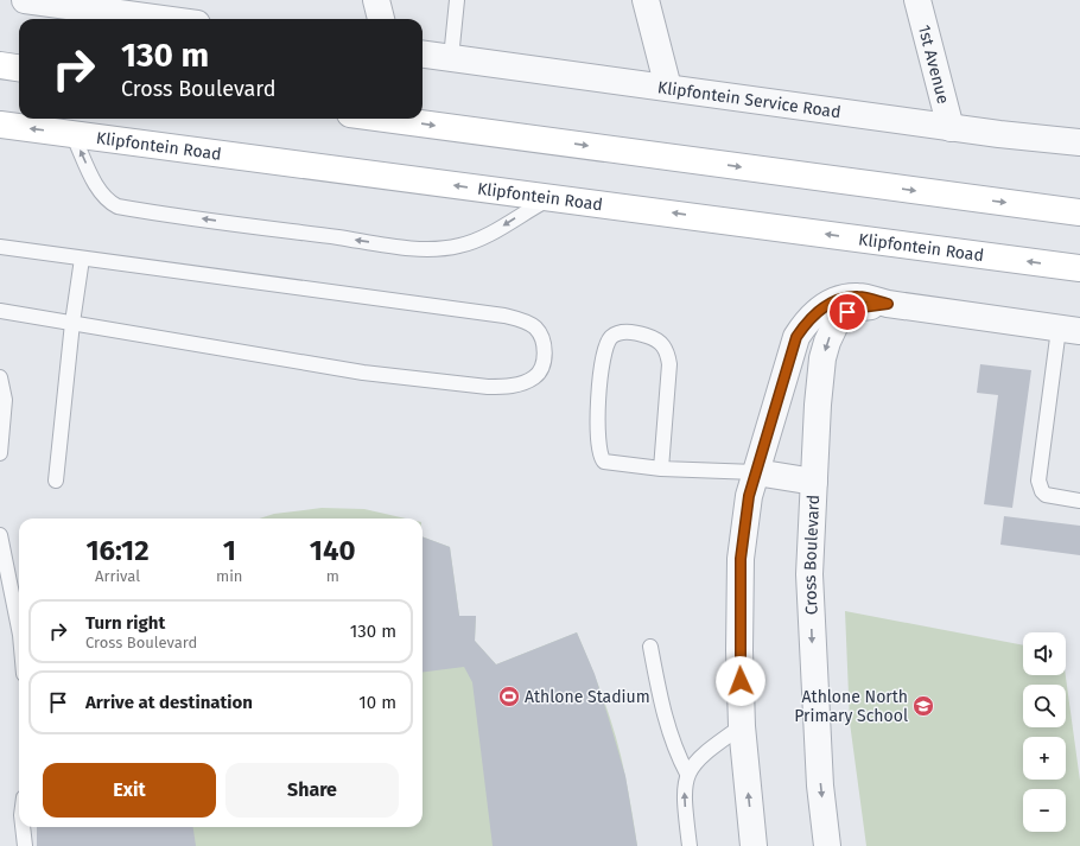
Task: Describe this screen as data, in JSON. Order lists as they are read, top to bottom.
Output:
{
  "streets": {
    "main road": ["Klipfontein Road"],
    "street": ["1st Avenue", "Klipfontein Service Road", "Cross Boulevard"]
  },
  "crossings": [
    ["1st Avenue", "Klipfontein Service Road"]
  ],
  "places": {
    "sports": ["Athlone Stadium"],
    "school or university": ["Athlone North Primary School"]
  },
  "page": {
    "turn": ["130 m", "Cross Boulevard"],
    "eta": [
      "16:12",
      "Arrival",
      "1",
      "min",
      "140",
      "m"
    ],
    "list": [
      {
        "name": "Turn right",
        "note": "Cross Boulevard",
        "value": "130 m"
      },
      {
        "name": "Arrive at destination",
        "value": "10 m"
      }
    ],
    "map_buttons": ["+", "−"],
    "buttons": ["Exit", "Share"]
  }
}
